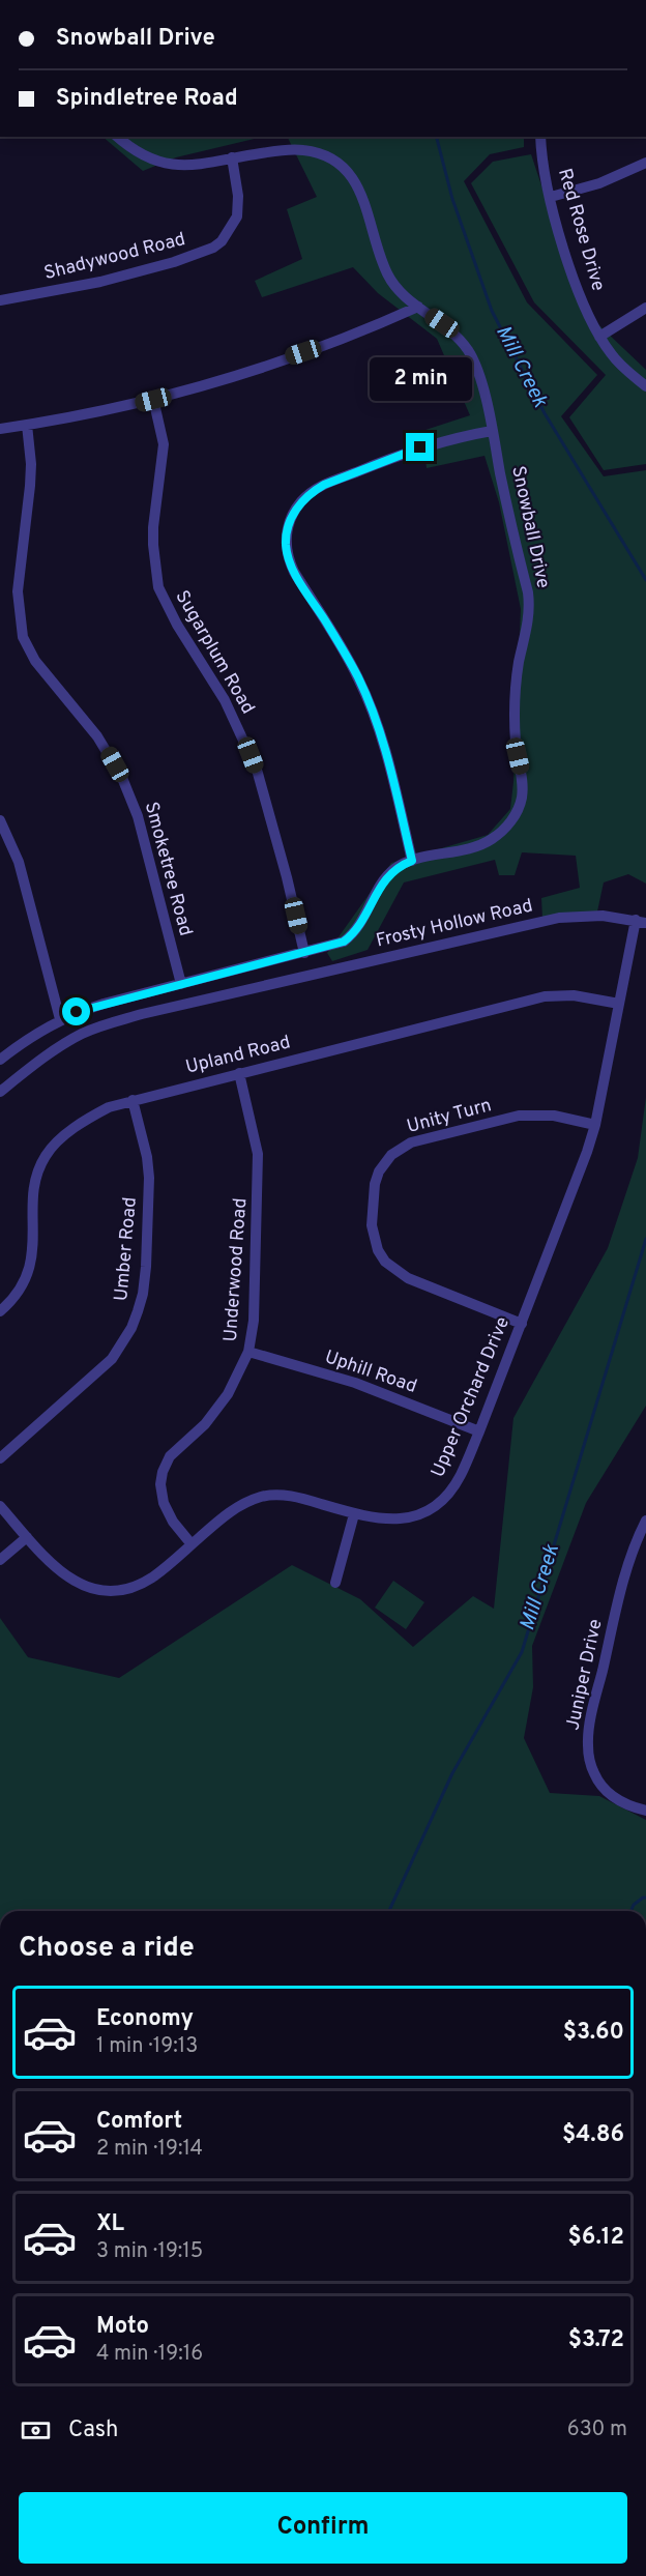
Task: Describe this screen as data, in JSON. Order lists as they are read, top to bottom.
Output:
{
  "streets": {
    "street": [
      "Red Rose Drive",
      "Shadywood Road",
      "Snowball Drive",
      "Sugarplum Road",
      "Smoketree Road",
      "Frosty Hollow Road",
      "Upland Road",
      "Unity Turn",
      "Umber Road",
      "Underwood Road",
      "Uphill Road",
      "Upper Orchard Drive",
      "Juniper Drive"
    ]
  },
  "crossings": [
    ["Shadywood Road", "Snowball Drive"],
    ["Snowball Drive", "Sugarplum Road"],
    ["Snowball Drive", "Smoketree Road"],
    ["Frosty Hollow Road", "Upper Orchard Drive"],
    ["Upland Road", "Umber Road"],
    ["Upland Road", "Underwood Road"],
    ["Upland Road", "Upper Orchard Drive"],
    ["Unity Turn", "Upper Orchard Drive"],
    ["Underwood Road", "Uphill Road"],
    ["Underwood Road", "Upper Orchard Drive"],
    ["Uphill Road", "Upper Orchard Drive"]
  ],
  "water": ["Mill Creek"],
  "page": {
    "banner": ["Snowball Drive", "Spindletree Road"],
    "bubble": "2 min",
    "heading": "Choose a ride",
    "list": [
      {
        "name": "Economy",
        "note": "1 min · 19:13",
        "value": "$3.60"
      },
      {
        "name": "Comfort",
        "note": "2 min · 19:14",
        "value": "$4.86"
      },
      {
        "name": "XL",
        "note": "3 min · 19:15",
        "value": "$6.12"
      },
      {
        "name": "Moto",
        "note": "4 min · 19:16",
        "value": "$3.72"
      }
    ],
    "pay": ["Cash", "630 m"],
    "buttons": "Confirm"
  }
}
